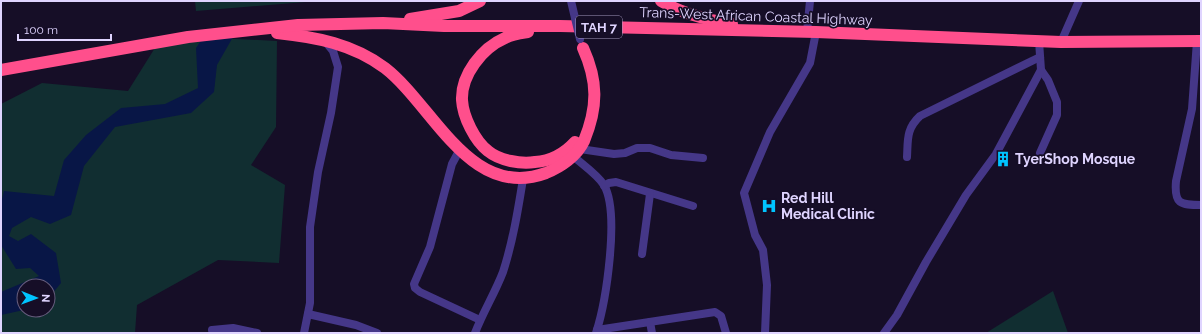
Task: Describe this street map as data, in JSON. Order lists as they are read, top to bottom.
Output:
{
  "streets": {
    "highway": ["Trans-West African Coastal Highway", "TAH 7"]
  },
  "places": {
    "building": ["TyerShop Mosque"],
    "hospital": ["Red Hill Medical Clinic"]
  },
  "scale_bar": "100 m",
  "north": "right"
}
